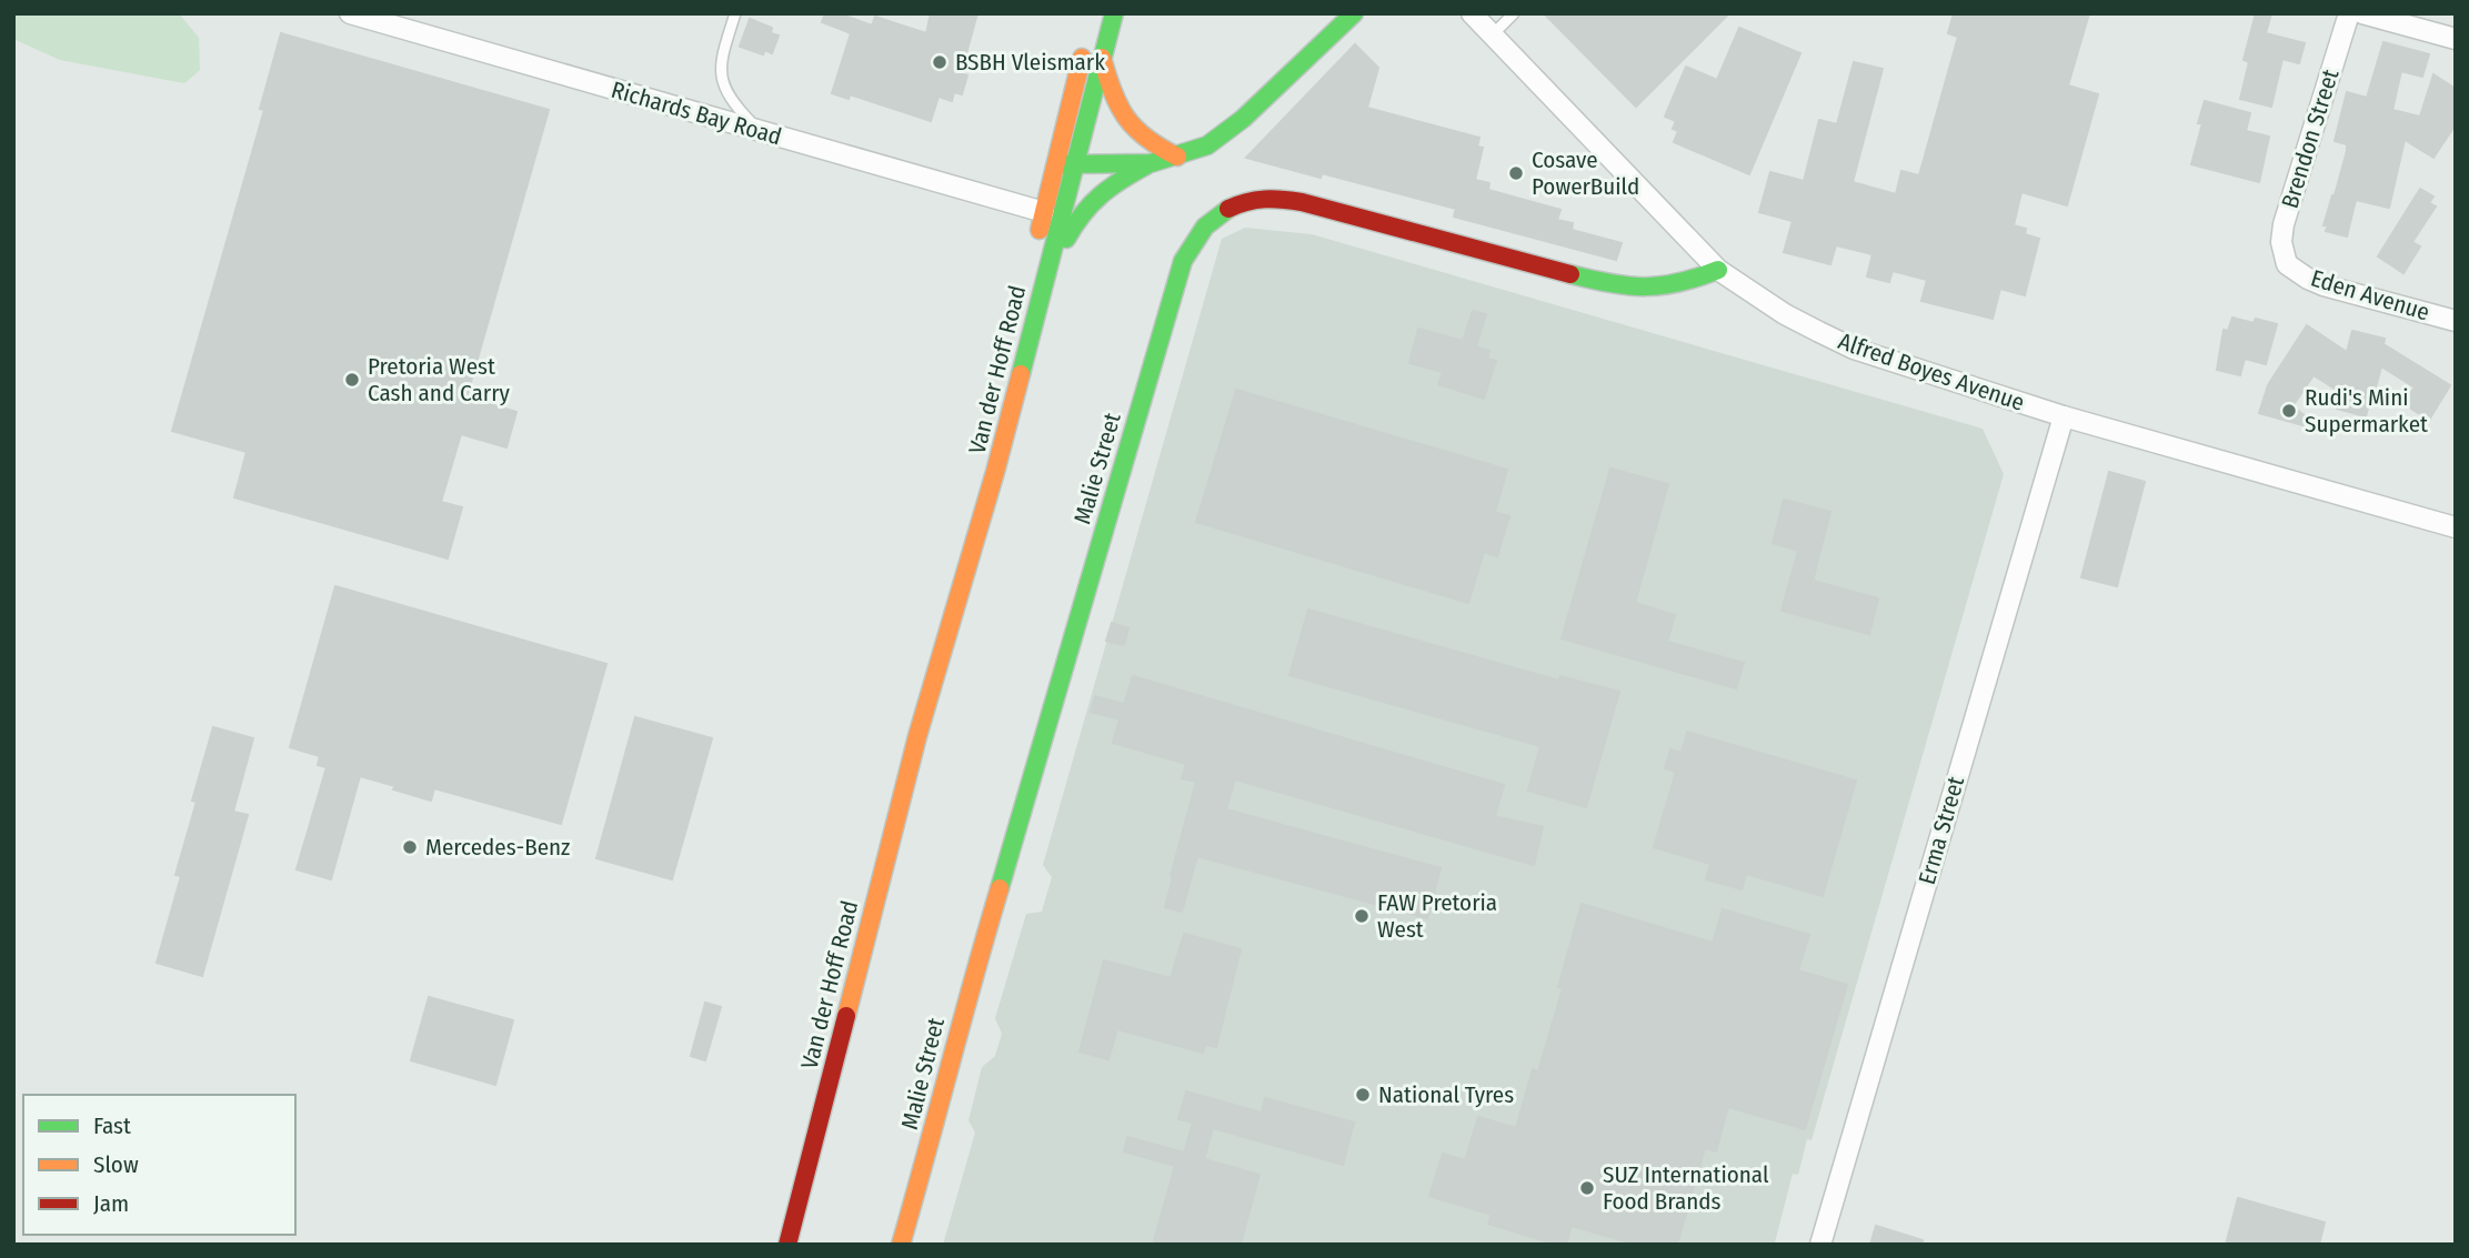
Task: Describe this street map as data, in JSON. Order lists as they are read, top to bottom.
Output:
{
  "streets": {
    "main road": ["Van der Hoff Road", "Malie Street"],
    "street": [
      "Richards Bay Road",
      "Brendon Street",
      "Eden Avenue",
      "Alfred Boyes Avenue",
      "Erma Street"
    ]
  },
  "crossings": [
    ["Brendon Street", "Eden Avenue"],
    ["Alfred Boyes Avenue", "Malie Street"],
    ["Alfred Boyes Avenue", "Erma Street"]
  ],
  "places": [
    "BSBH Vleismark",
    "Cosave PowerBuild",
    "Pretoria West Cash and Carry",
    "Rudi's Mini Supermarket",
    "Mercedes-Benz",
    "FAW Pretoria West",
    "National Tyres",
    "SUZ International Food Brands"
  ],
  "legend": ["Fast", "Slow", "Jam"]
}
